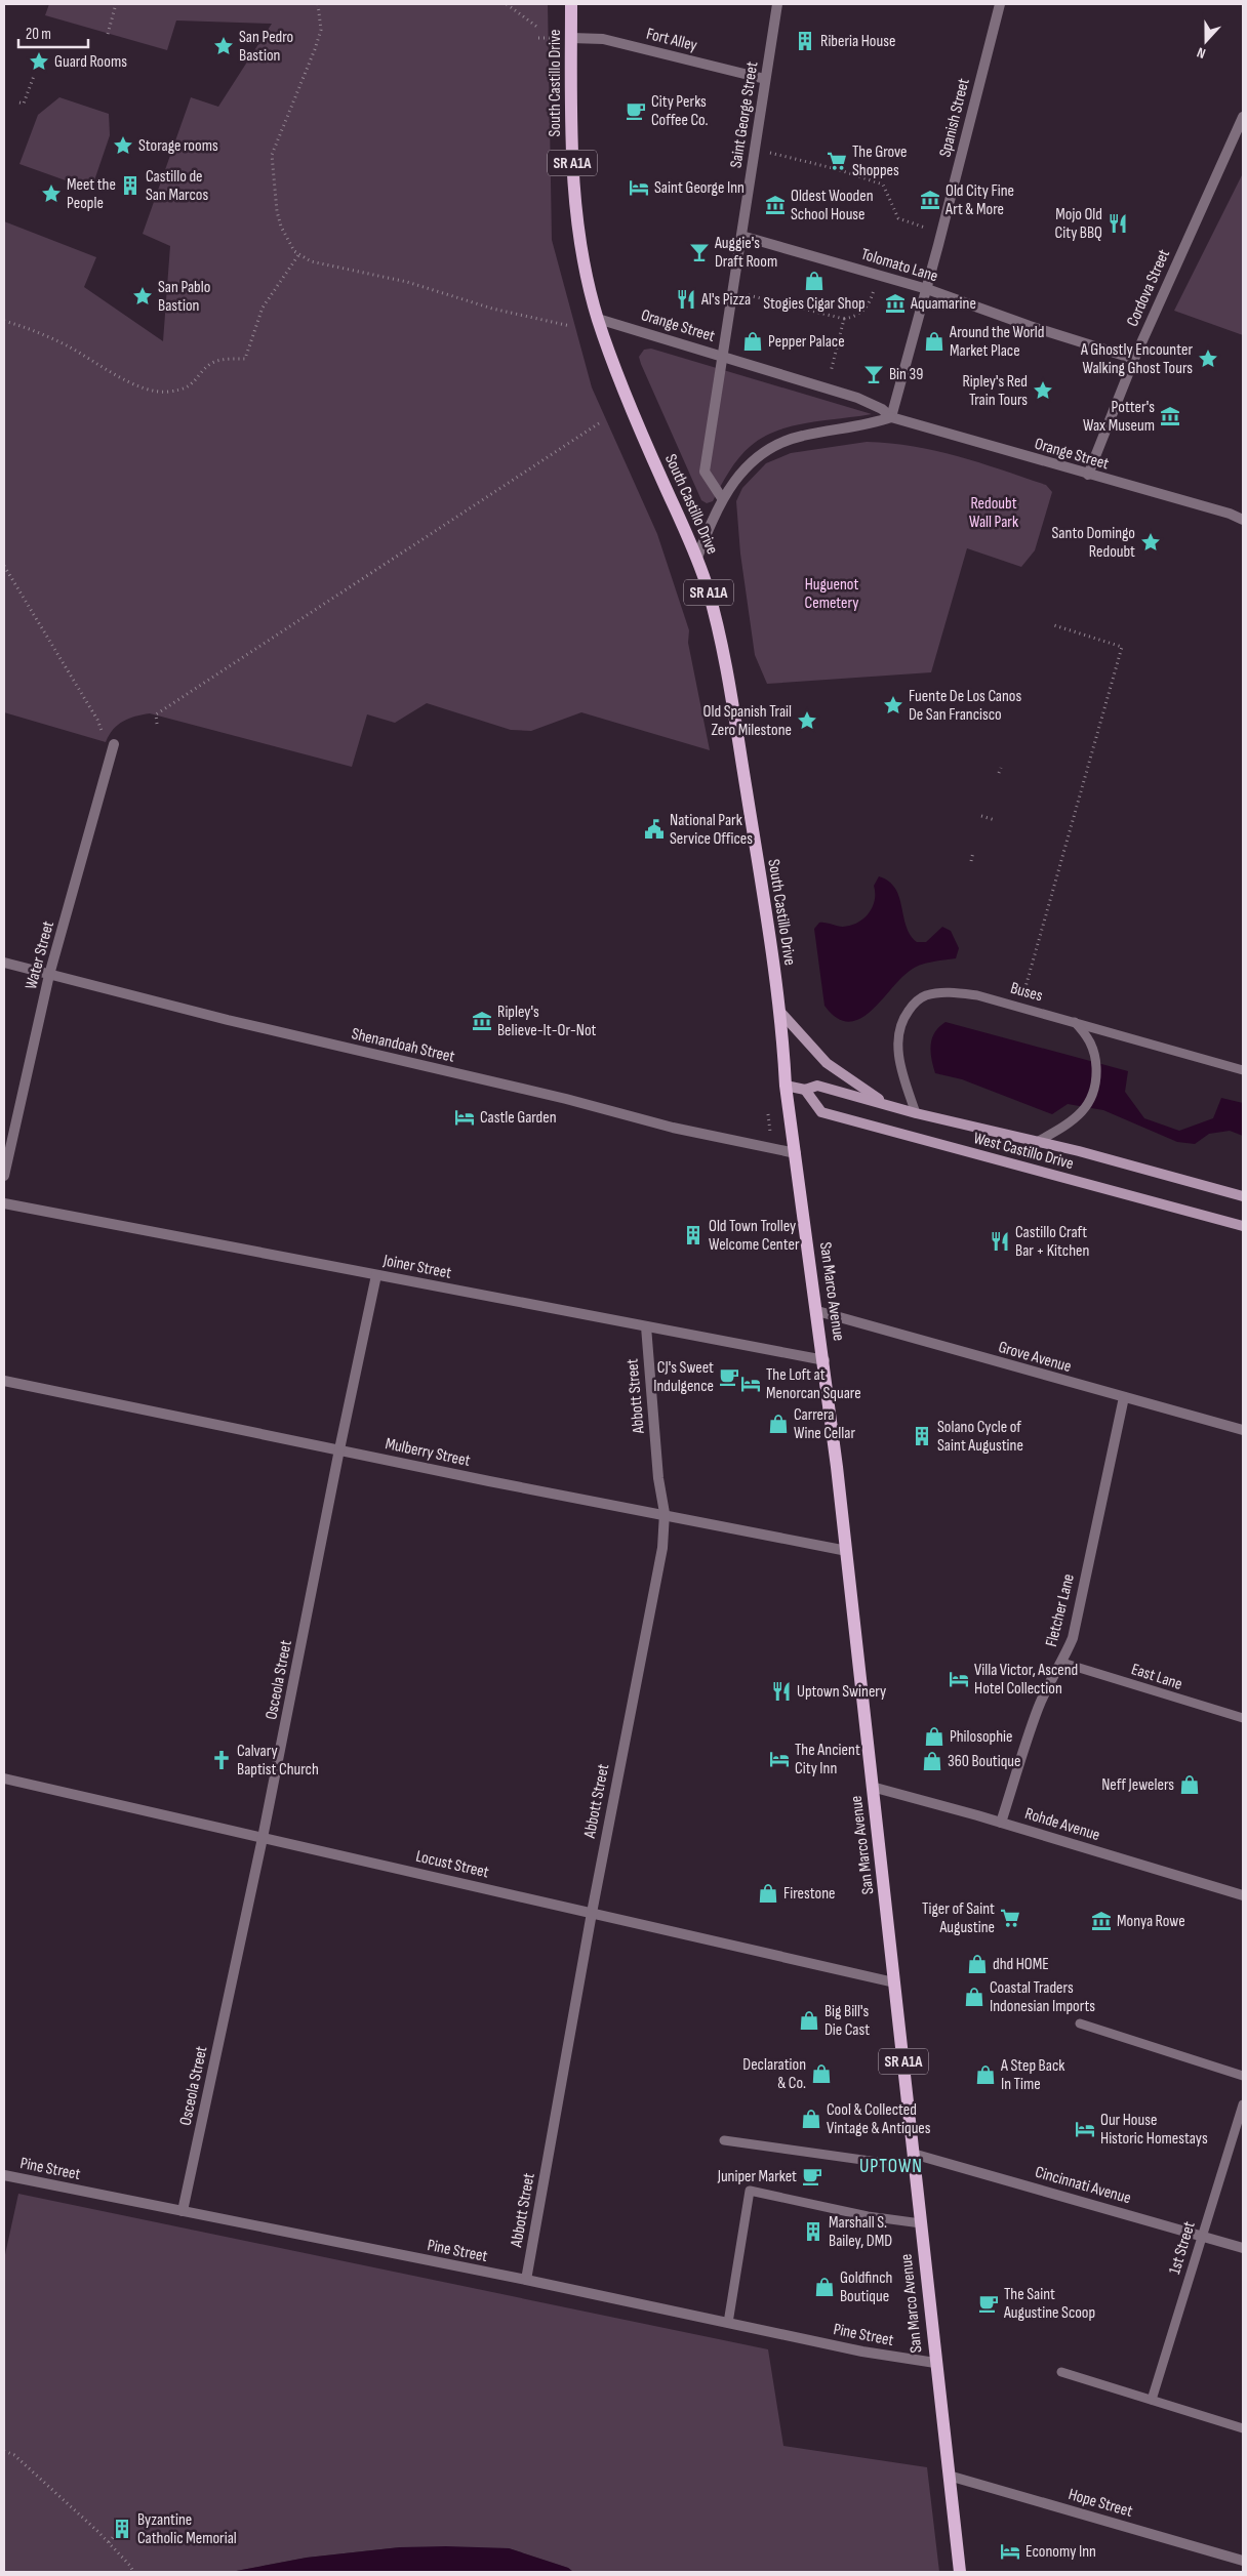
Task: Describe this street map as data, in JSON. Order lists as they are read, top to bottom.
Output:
{
  "streets": {
    "main road": [
      "South Castillo Drive",
      "SR A1A",
      "West Castillo Drive",
      "San Marco Avenue"
    ],
    "street": [
      "Fort Alley",
      "Saint George Street",
      "Spanish Street",
      "Tolomato Lane",
      "Cordova Street",
      "Orange Street",
      "Water Street",
      "Shenandoah Street",
      "Joiner Street",
      "Grove Avenue",
      "Abbott Street",
      "Mulberry Street",
      "Fletcher Lane",
      "Osceola Street",
      "Rohde Avenue",
      "Locust Street",
      "Pine Street",
      "Cincinnati Avenue",
      "Hope Street"
    ],
    "lane": ["Buses", "East Lane", "1st Street"]
  },
  "crossings": [
    ["Fort Alley", "South Castillo Drive"],
    ["Fort Alley", "Saint George Street"],
    ["South Castillo Drive", "Orange Street"],
    ["South Castillo Drive", "West Castillo Drive"],
    ["South Castillo Drive", "San Marco Avenue"],
    ["Saint George Street", "Tolomato Lane"],
    ["Saint George Street", "Orange Street"],
    ["Spanish Street", "Tolomato Lane"],
    ["Spanish Street", "Orange Street"],
    ["Tolomato Lane", "Cordova Street"],
    ["Cordova Street", "Orange Street"],
    ["Water Street", "Shenandoah Street"],
    ["Buses", "West Castillo Drive"],
    ["Shenandoah Street", "San Marco Avenue"],
    ["West Castillo Drive", "San Marco Avenue"],
    ["Joiner Street", "San Marco Avenue"],
    ["Joiner Street", "Abbott Street"],
    ["Joiner Street", "Osceola Street"],
    ["San Marco Avenue", "Grove Avenue"],
    ["San Marco Avenue", "Mulberry Street"],
    ["San Marco Avenue", "Rohde Avenue"],
    ["San Marco Avenue", "Locust Street"],
    ["San Marco Avenue", "Pine Street"],
    ["San Marco Avenue", "Cincinnati Avenue"],
    ["San Marco Avenue", "Hope Street"],
    ["Grove Avenue", "Fletcher Lane"],
    ["Abbott Street", "Mulberry Street"],
    ["Abbott Street", "Locust Street"],
    ["Abbott Street", "Pine Street"],
    ["Mulberry Street", "Osceola Street"],
    ["Fletcher Lane", "East Lane"],
    ["Fletcher Lane", "Rohde Avenue"],
    ["Osceola Street", "Locust Street"],
    ["Osceola Street", "Pine Street"],
    ["Cincinnati Avenue", "1st Street"]
  ],
  "districts": ["UPTOWN"],
  "parks": ["Redoubt Wall Park", "Huguenot Cemetery"],
  "places": {
    "building": [
      "Riberia House",
      "Castillo de San Marcos",
      "Old Town Trolley Welcome Center",
      "Solano Cycle of Saint Augustine",
      "Marshall S. Bailey, DMD",
      "Byzantine Catholic Memorial"
    ],
    "place": [
      "San Pedro Bastion",
      "Guard Rooms",
      "Storage rooms",
      "Meet the People",
      "San Pablo Bastion",
      "A Ghostly Encounter Walking Ghost Tours",
      "Ripley's Red Train Tours",
      "Santo Domingo Redoubt",
      "Fuente De Los Canos De San Francisco",
      "Old Spanish Trail Zero Milestone"
    ],
    "cafe": [
      "City Perks Coffee Co.",
      "CJ's Sweet Indulgence",
      "Juniper Market",
      "The Saint Augustine Scoop"
    ],
    "supermarket": ["The Grove Shoppes", "Tiger of Saint Augustine"],
    "hotel": [
      "Saint George Inn",
      "Castle Garden",
      "The Loft at Menorcan Square",
      "Villa Victor, Ascend Hotel Collection",
      "The Ancient City Inn",
      "Our House Historic Homestays",
      "Economy Inn"
    ],
    "museum": [
      "Old City Fine Art & More",
      "Oldest Wooden School House",
      "Aquamarine",
      "Potter's Wax Museum",
      "Ripley's Believe-It-Or-Not",
      "Monya Rowe"
    ],
    "restaurant": [
      "Mojo Old City BBQ",
      "Al's Pizza",
      "Castillo Craft Bar + Kitchen",
      "Uptown Swinery"
    ],
    "bar": ["Auggie's Draft Room", "Bin 39"],
    "shop": [
      "Stogies Cigar Shop",
      "Pepper Palace",
      "Around the World Market Place",
      "Carrera Wine Cellar",
      "Philosophie",
      "360 Boutique",
      "Neff Jewelers",
      "Firestone",
      "dhd HOME",
      "Coastal Traders Indonesian Imports",
      "Big Bill's Die Cast",
      "Declaration & Co.",
      "A Step Back In Time",
      "Cool & Collected Vintage & Antiques",
      "Goldfinch Boutique"
    ],
    "public building": ["National Park Service Offices"],
    "church": ["Calvary Baptist Church"]
  },
  "scale_bar": "20 m",
  "north": "bottom"
}
